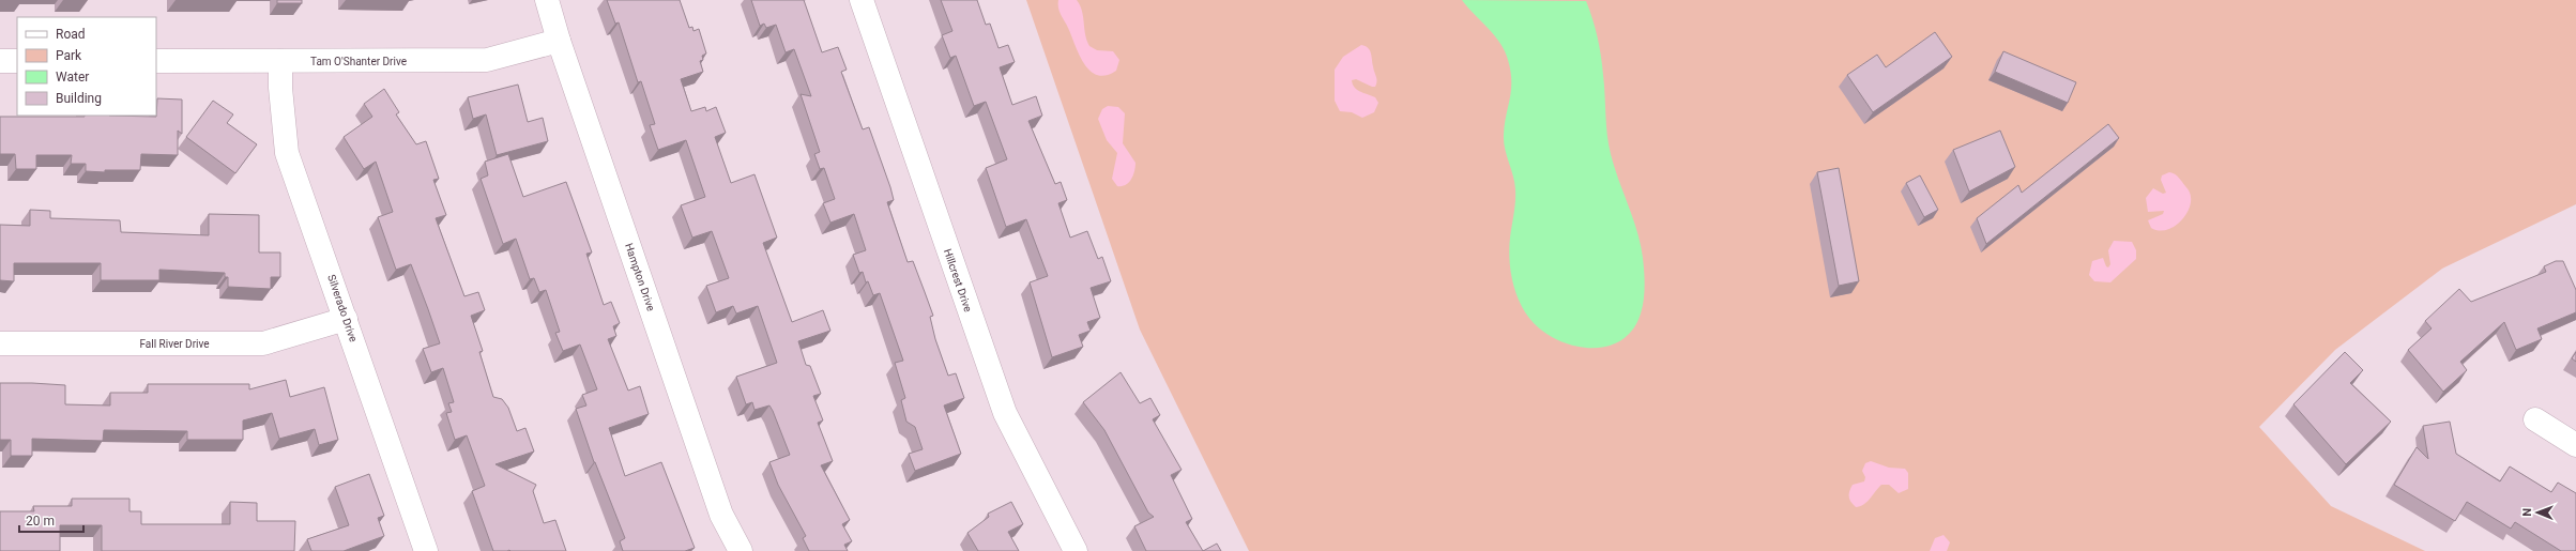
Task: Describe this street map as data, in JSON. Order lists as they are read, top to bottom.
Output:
{
  "streets": {
    "street": [
      "Tam O'Shanter Drive",
      "Hampton Drive",
      "Hillcrest Drive",
      "Silverado Drive",
      "Fall River Drive"
    ]
  },
  "crossings": [
    ["Tam O'Shanter Drive", "Hampton Drive"],
    ["Tam O'Shanter Drive", "Silverado Drive"],
    ["Silverado Drive", "Fall River Drive"]
  ],
  "legend": [
    "Road",
    "Park",
    "Water",
    "Building"
  ],
  "scale_bar": "20 m",
  "north": "left"
}
